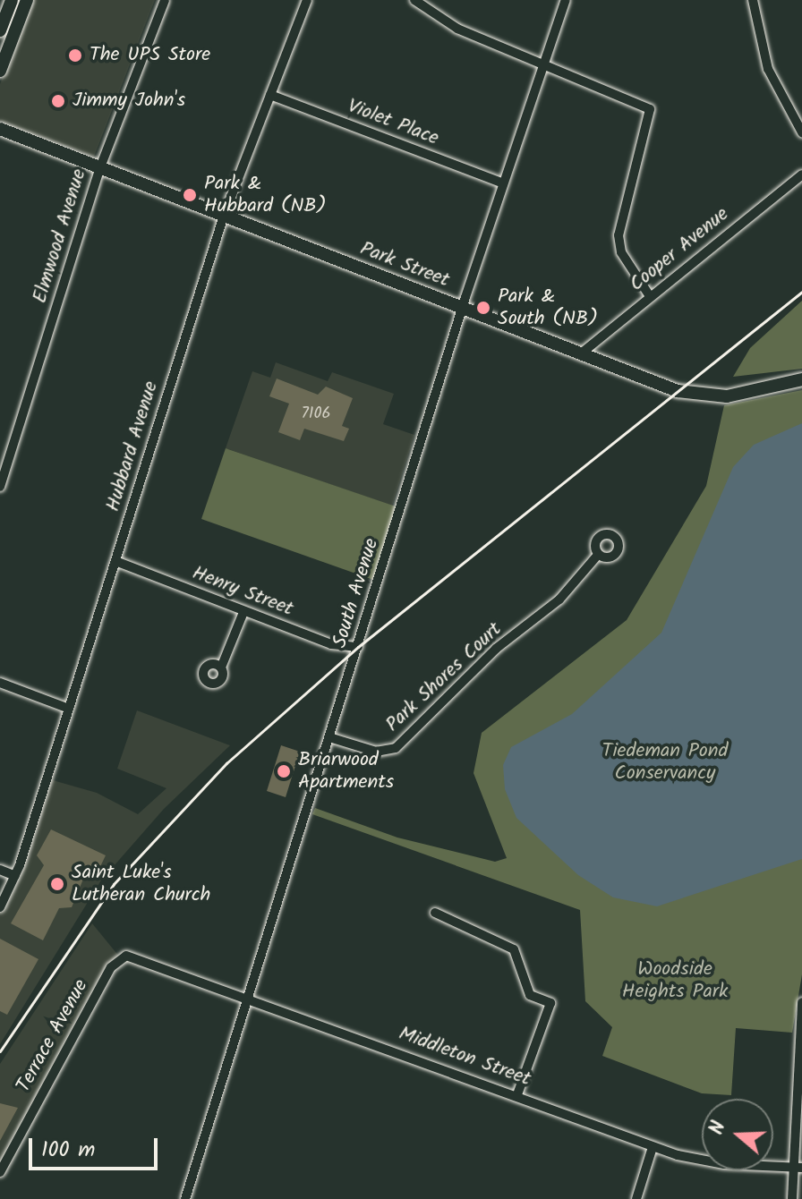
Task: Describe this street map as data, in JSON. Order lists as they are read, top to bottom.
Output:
{
  "streets": {
    "main road": ["Park Street"],
    "street": [
      "Violet Place",
      "Elmwood Avenue",
      "Cooper Avenue",
      "Hubbard Avenue",
      "Henry Street",
      "South Avenue",
      "Park Shores Court",
      "Terrace Avenue",
      "Middleton Street"
    ]
  },
  "crossings": [
    ["Violet Place", "Hubbard Avenue"],
    ["Violet Place", "South Avenue"],
    ["Elmwood Avenue", "Park Street"],
    ["Cooper Avenue", "Park Street"],
    ["Park Street", "Hubbard Avenue"],
    ["Park Street", "South Avenue"],
    ["Hubbard Avenue", "Henry Street"],
    ["Henry Street", "South Avenue"],
    ["South Avenue", "Park Shores Court"],
    ["South Avenue", "Middleton Street"],
    ["Terrace Avenue", "Middleton Street"]
  ],
  "parks": ["Tiedeman Pond Conservancy", "Woodside Heights Park"],
  "places": [
    "The UPS Store",
    "Jimmy John's",
    "Park & Hubbard (NB)",
    "Park & South (NB)",
    "Briarwood Apartments",
    "Saint Luke's Lutheran Church"
  ],
  "house_numbers": ["7106"],
  "scale_bar": "100 m",
  "north": "left"
}
